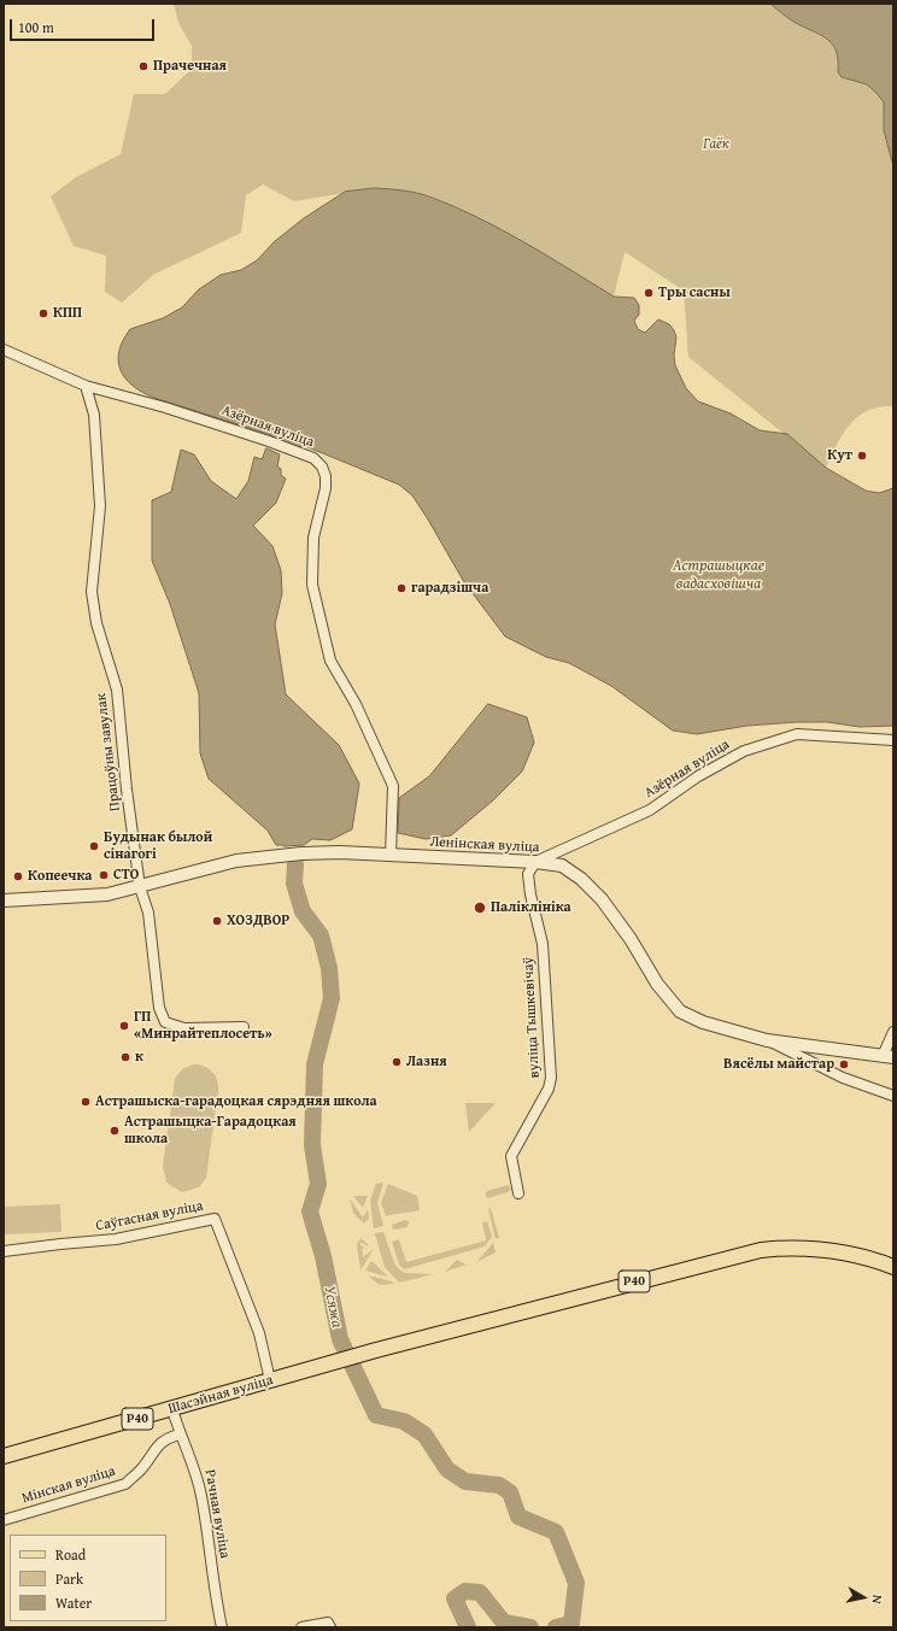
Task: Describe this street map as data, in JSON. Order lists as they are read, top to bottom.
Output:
{
  "streets": {
    "main road": ["Р40", "Шасэйная вуліца"],
    "street": [
      "Азёрная вуліца",
      "Працоўны завулак",
      "Ленінская вуліца",
      "вуліца Тышкевічаў",
      "Саўгасная вуліца",
      "Мінская вуліца",
      "Рачная вуліца"
    ]
  },
  "crossings": [
    ["Азёрная вуліца", "Працоўны завулак"],
    ["Азёрная вуліца", "Ленінская вуліца"],
    ["Азёрная вуліца", "вуліца Тышкевічаў"],
    ["Працоўны завулак", "Ленінская вуліца"],
    ["Ленінская вуліца", "вуліца Тышкевічаў"],
    ["Саўгасная вуліца", "Шасэйная вуліца"],
    ["Шасэйная вуліца", "Рачная вуліца"],
    ["Мінская вуліца", "Рачная вуліца"]
  ],
  "water": ["Астрашыцкае вадасховішча", "Усяжа"],
  "parks": ["Гаёк"],
  "places": [
    "Прачечная",
    "Тры сасны",
    "КПП",
    "Кут",
    "гарадзішча",
    "Будынак былой сінагогі",
    "СТО",
    "Копеечка",
    "Паліклініка",
    "ХОЗДВОР",
    "ГП «Минрайтеплосеть»",
    "к",
    "Лазня",
    "Вясёлы майстар",
    "Астрашыска-гарадоцкая сярэдняя школа",
    "Астрашыцка-Гарадоцкая школа"
  ],
  "legend": ["Road", "Park", "Water"],
  "scale_bar": "100 m",
  "north": "right"
}
